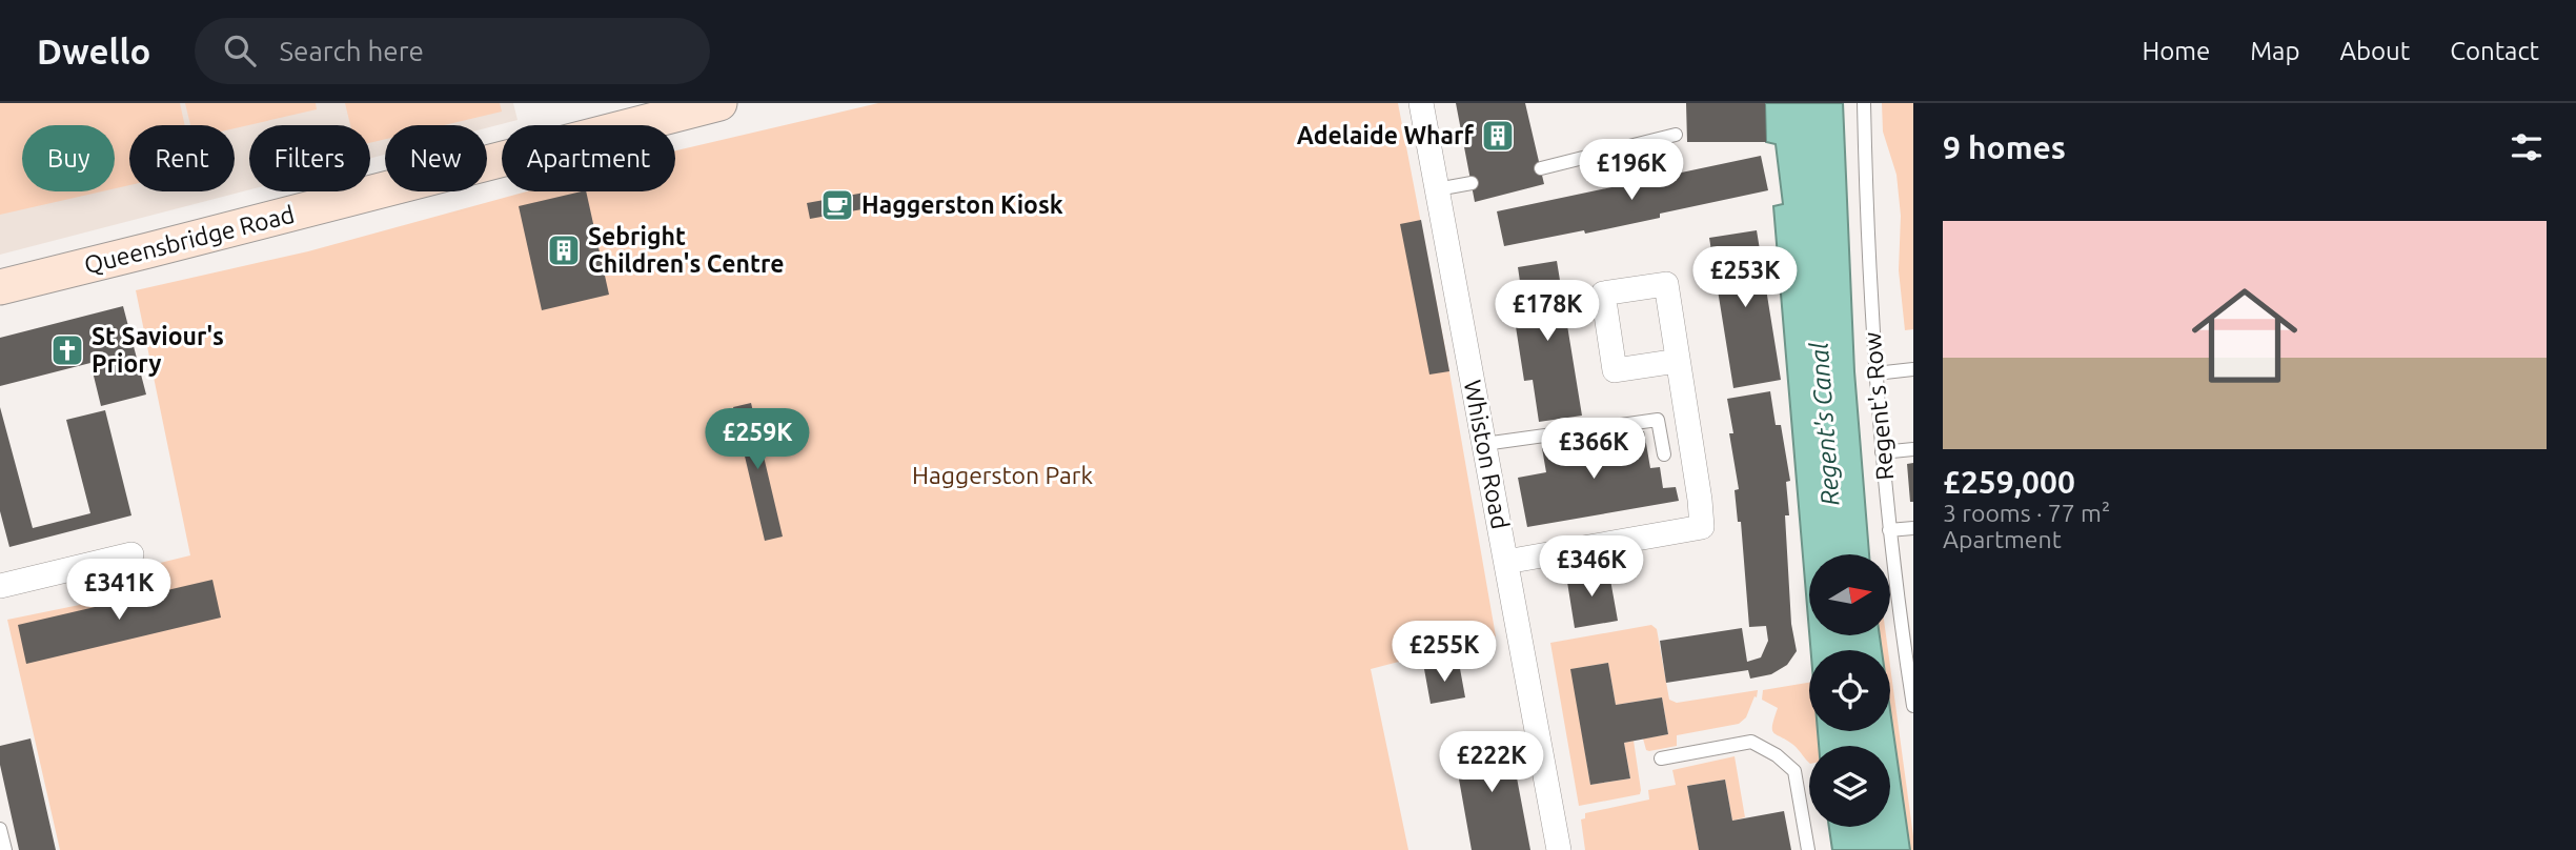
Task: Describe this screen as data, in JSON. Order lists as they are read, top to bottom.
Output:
{
  "streets": {
    "main road": ["Queensbridge Road"],
    "street": ["Whiston Road"],
    "lane": ["Regent's Row"]
  },
  "water": ["Regent's Canal"],
  "parks": ["Haggerston Park"],
  "places": {
    "building": ["Adelaide Wharf", "Sebright Children's Centre"],
    "cafe": ["Haggerston Kiosk"],
    "church": ["St Saviour's Priory"]
  },
  "north": "right",
  "page": {
    "header": "Dwello",
    "search": "Search here",
    "nav": [
      "Home",
      "Map",
      "About",
      "Contact"
    ],
    "heading": "9 homes",
    "chip": [
      "Buy",
      "Rent",
      "Filters",
      "New",
      "Apartment"
    ],
    "price": [
      "£196K",
      "£253K",
      "£178K",
      "£259K",
      "£366K",
      "£346K",
      "£341K",
      "£255K",
      "£222K"
    ],
    "list": [
      {
        "name": "£259,000",
        "note": "3 rooms · 77 m² · Apartment"
      }
    ]
  }
}
